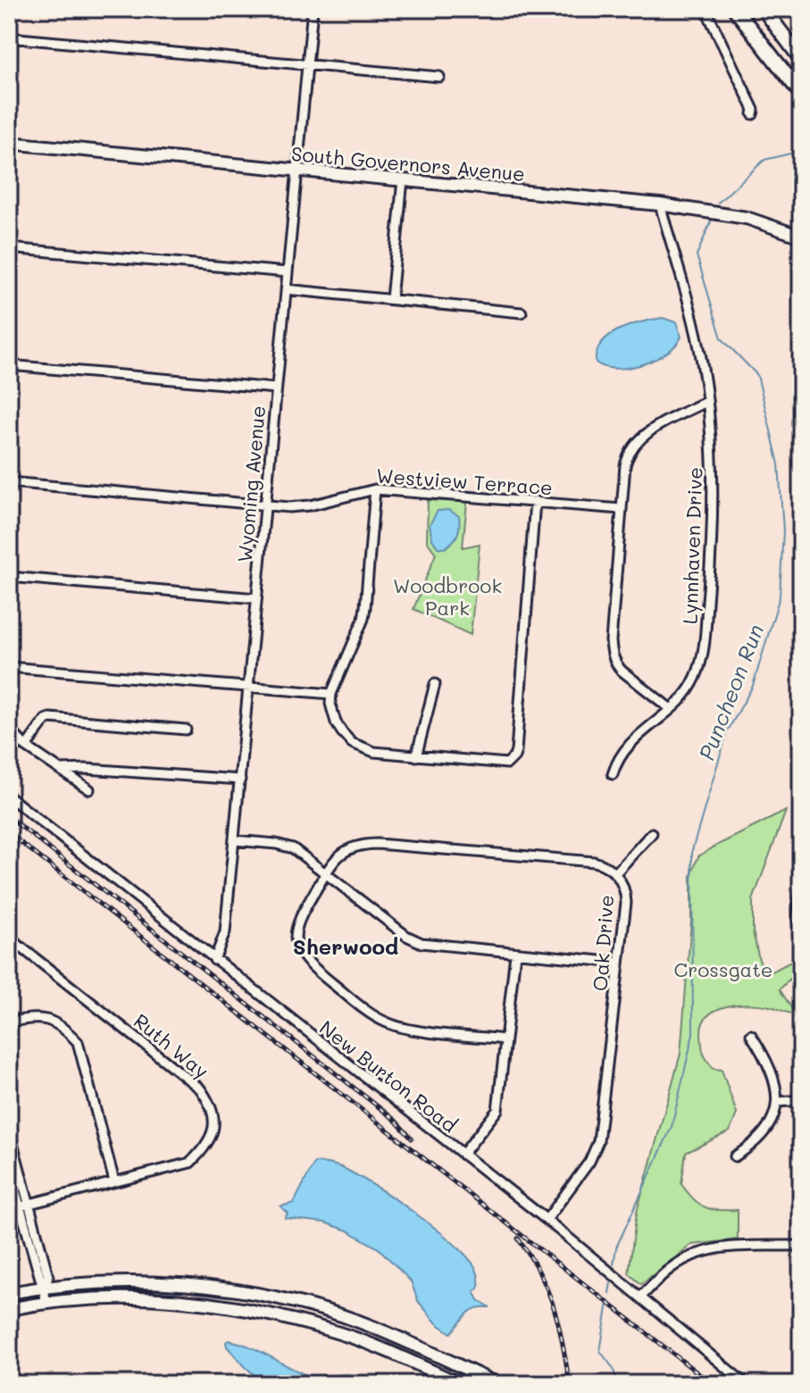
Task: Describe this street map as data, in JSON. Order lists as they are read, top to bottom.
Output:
{
  "streets": {
    "main road": ["South Governors Avenue"],
    "street": [
      "Westview Terrace",
      "Wyoming Avenue",
      "Lynnhaven Drive",
      "Oak Drive",
      "Ruth Way",
      "New Burton Road"
    ]
  },
  "crossings": [
    ["South Governors Avenue", "Wyoming Avenue"],
    ["South Governors Avenue", "Lynnhaven Drive"],
    ["Westview Terrace", "Wyoming Avenue"],
    ["Wyoming Avenue", "New Burton Road"],
    ["Oak Drive", "New Burton Road"]
  ],
  "districts": ["Sherwood"],
  "water": ["Puncheon Run"],
  "parks": ["Woodbrook Park", "Crossgate"]
}
